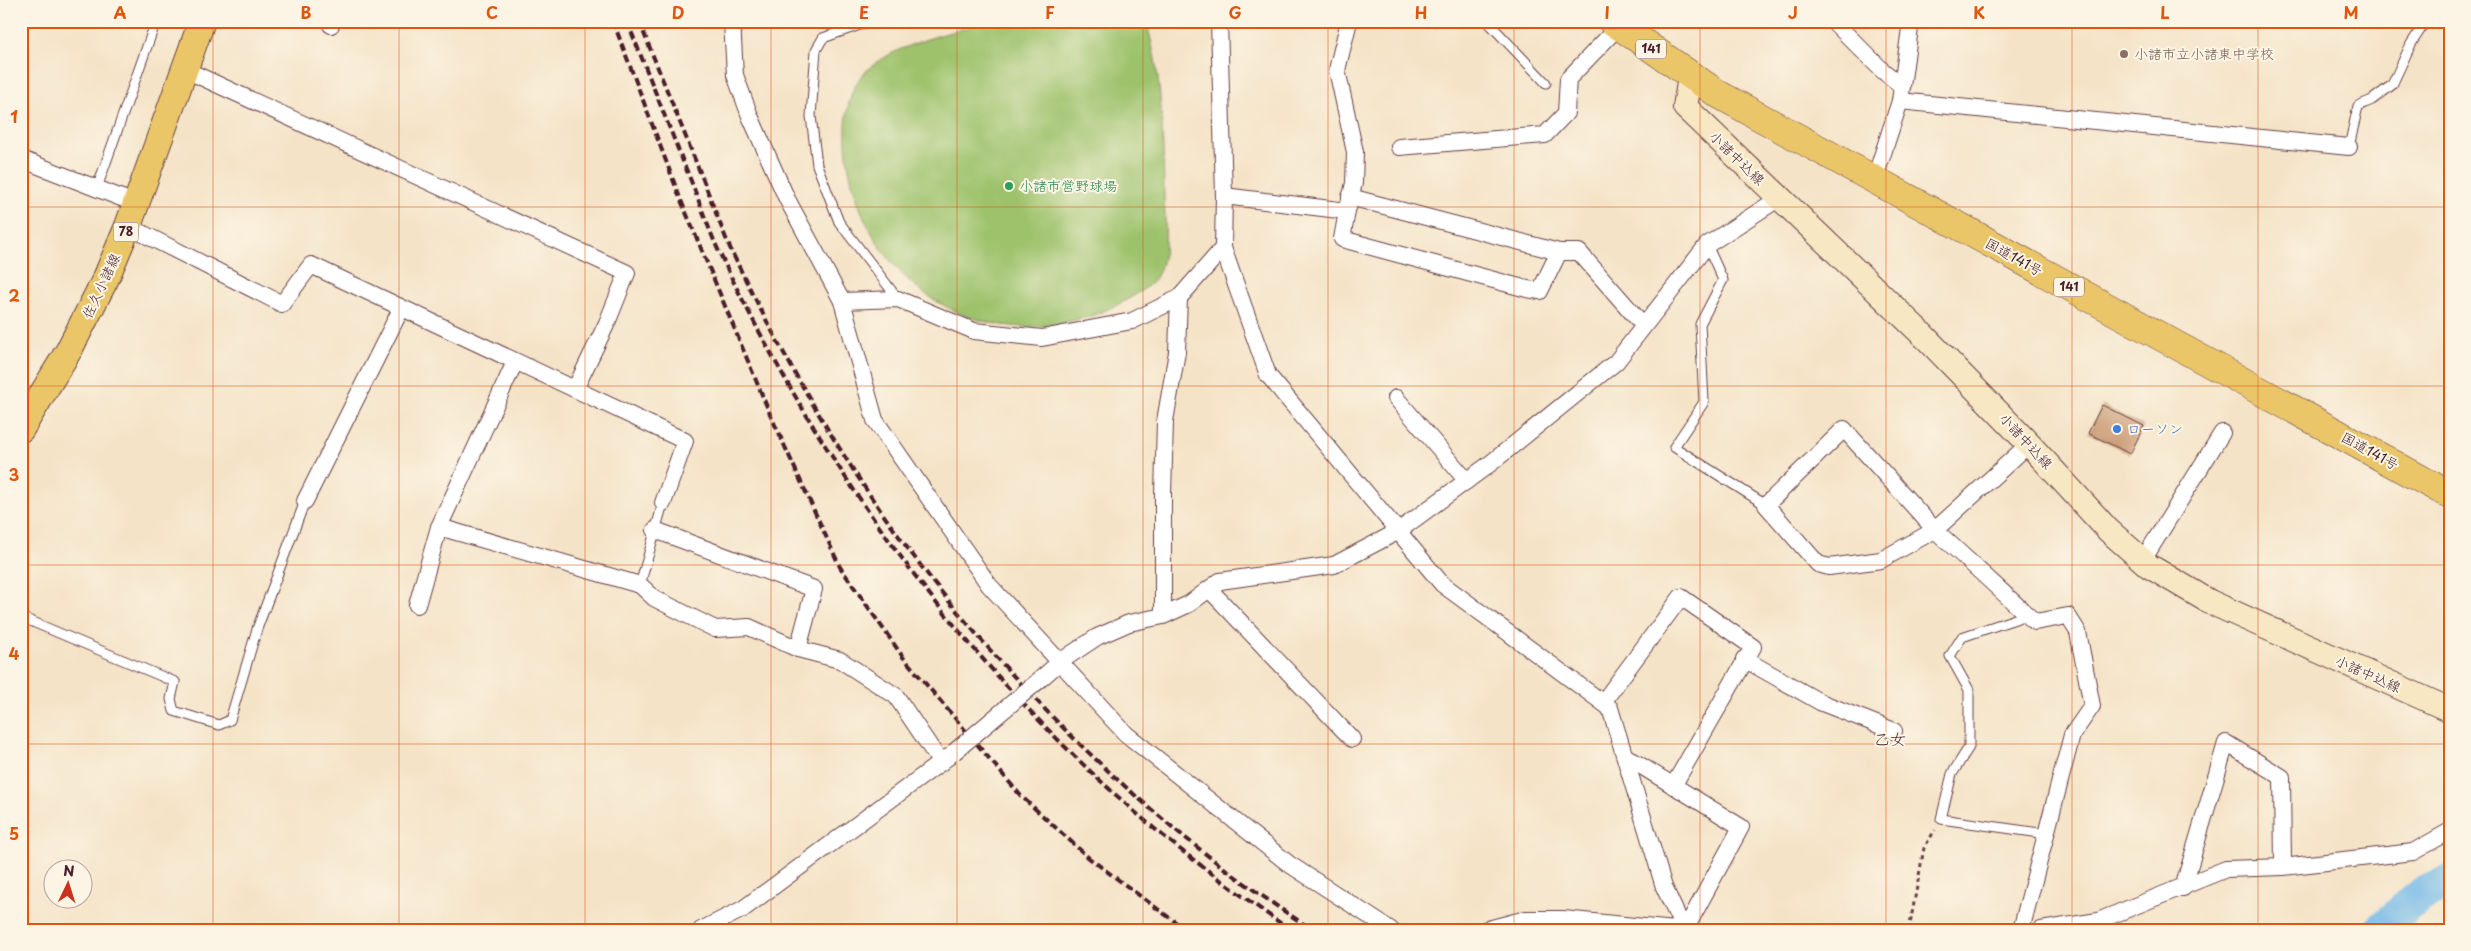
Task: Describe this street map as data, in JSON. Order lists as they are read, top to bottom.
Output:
{
  "streets": {
    "highway": ["141", "国道141号"],
    "main road": ["小諸中込線", "78", "佐久小諸線"]
  },
  "crossings": [
    ["小諸中込線", "国道141号"]
  ],
  "districts": ["乙女"],
  "places": ["小諸市立小諸東中学校", "小諸市営野球場", "ローソン"],
  "north": "top",
  "grid": {
    "columns": [
      "A",
      "B",
      "C",
      "D",
      "E",
      "F",
      "G",
      "H",
      "I",
      "J",
      "K",
      "L",
      "M"
    ],
    "rows": [
      "1",
      "2",
      "3",
      "4",
      "5"
    ]
  }
}
